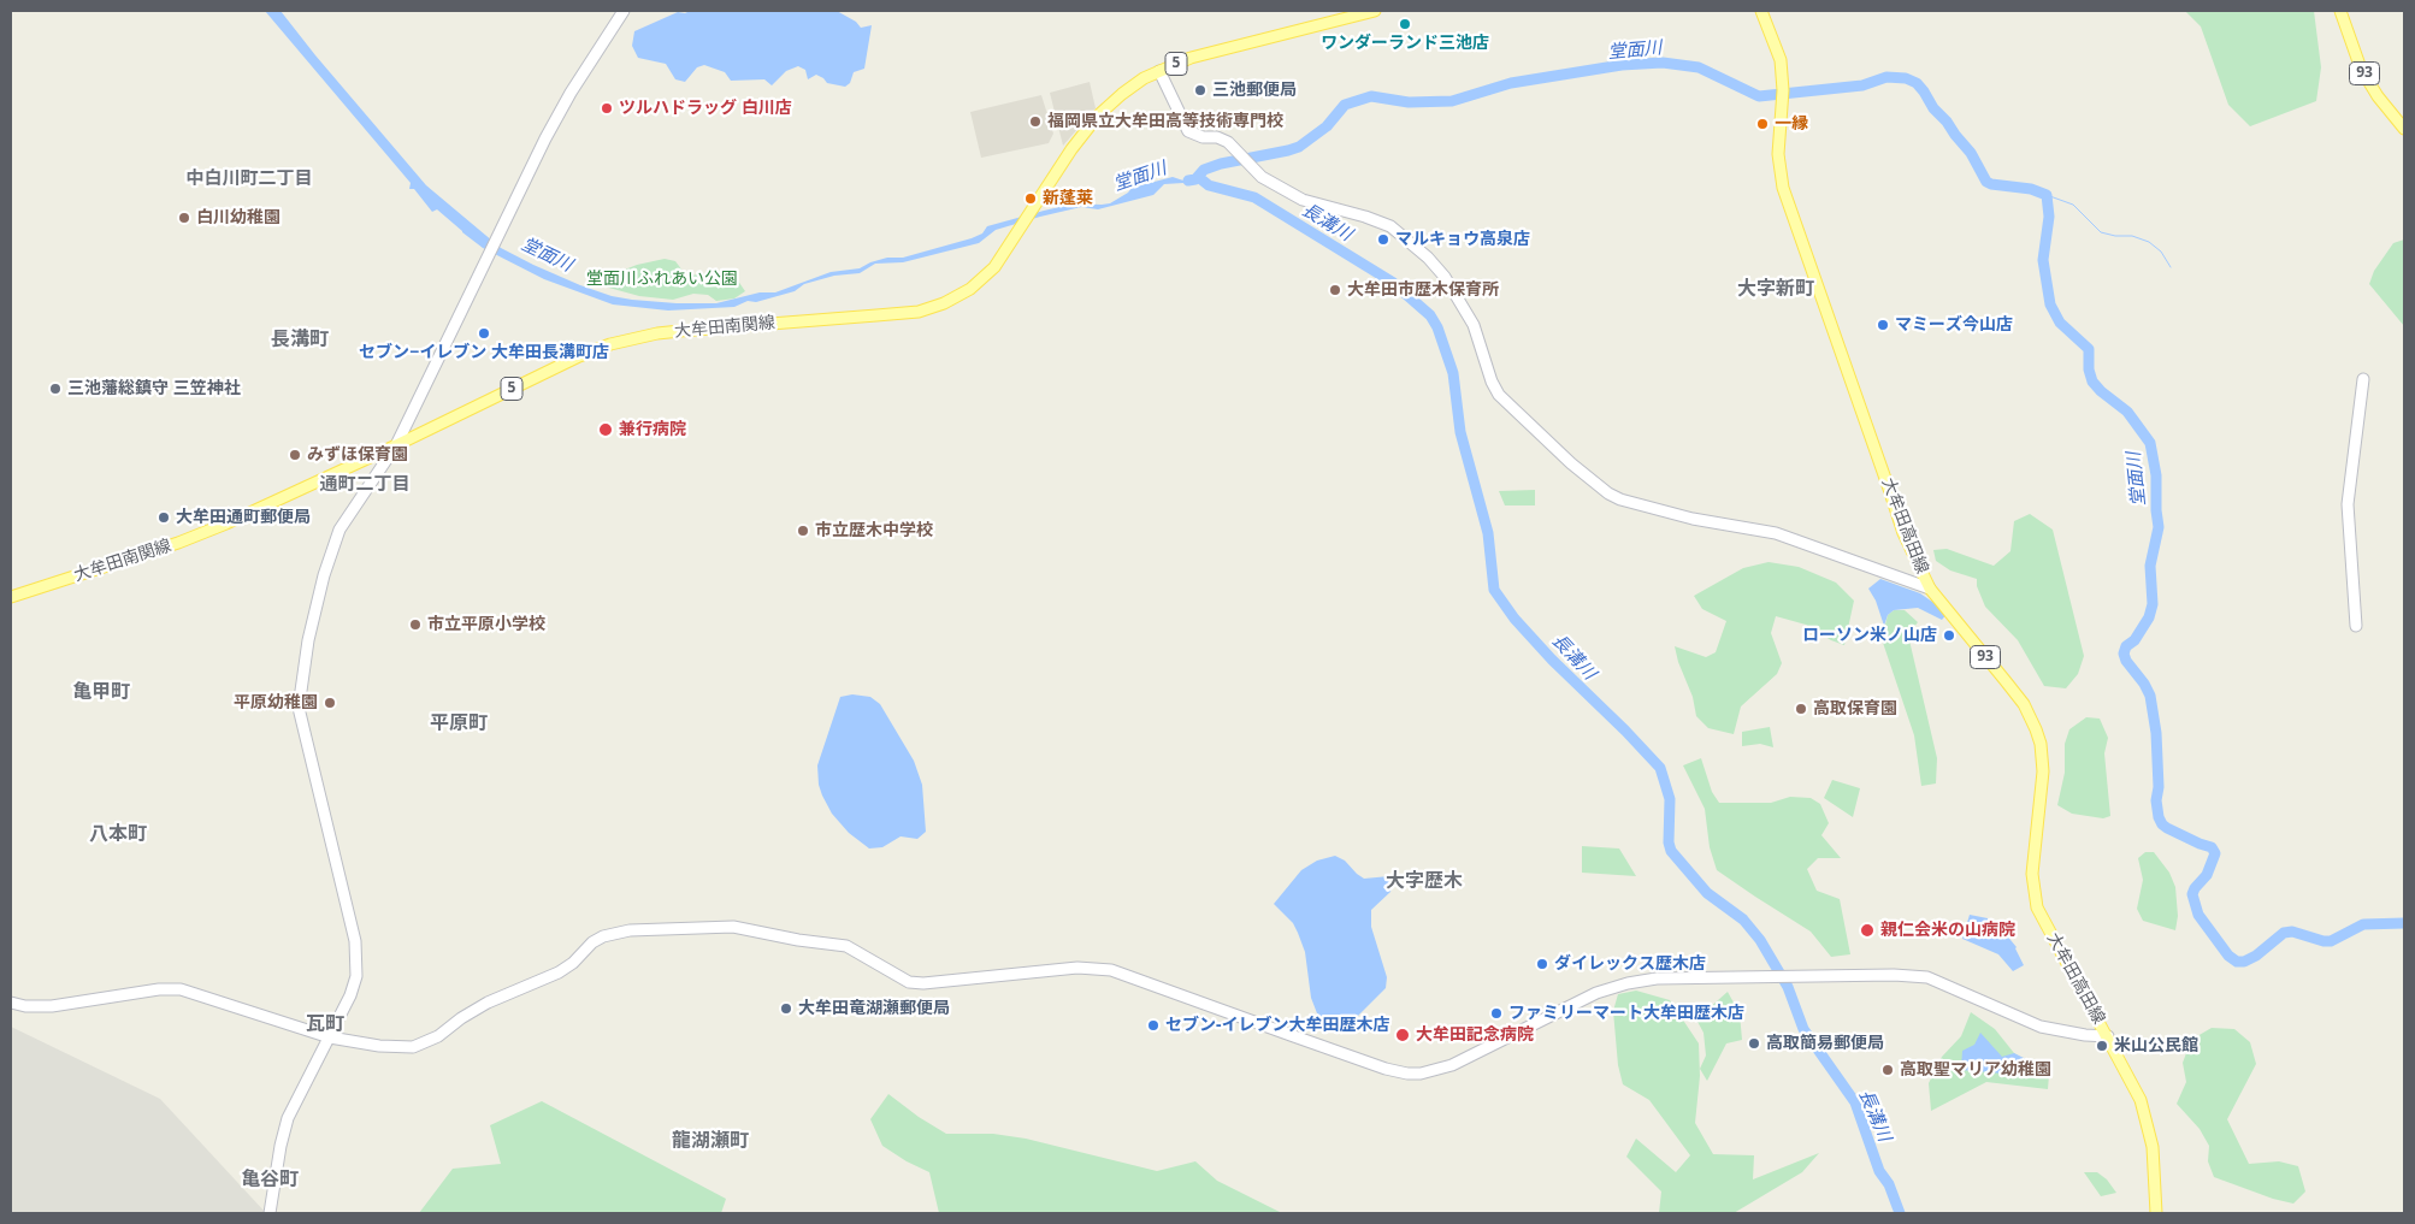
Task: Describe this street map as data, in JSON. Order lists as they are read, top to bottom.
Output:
{
  "streets": {
    "main road": [
      "5",
      "93",
      "大牟田南関線",
      "大牟田高田線"
    ]
  },
  "districts": [
    "中白川町二丁目",
    "大字新町",
    "長溝町",
    "通町二丁目",
    "亀甲町",
    "平原町",
    "八本町",
    "大字歴木",
    "瓦町",
    "龍湖瀬町",
    "亀谷町"
  ],
  "water": ["堂面川", "長溝川"],
  "parks": ["堂面川ふれあい公園"],
  "places": [
    "ワンダーランド三池店",
    "三池郵便局",
    "ツルハドラッグ 白川店",
    "福岡県立大牟田高等技術専門校",
    "一縁",
    "新蓬莱",
    "白川幼稚園",
    "マルキョウ高泉店",
    "大牟田市歴木保育所",
    "マミーズ今山店",
    "セブン−イレブン 大牟田長溝町店",
    "三池藩総鎮守 三笠神社",
    "兼行病院",
    "みずほ保育園",
    "大牟田通町郵便局",
    "市立歴木中学校",
    "市立平原小学校",
    "ローソン米ノ山店",
    "平原幼稚園",
    "高取保育園",
    "親仁会米の山病院",
    "ダイレックス歴木店",
    "大牟田竜湖瀬郵便局",
    "ファミリーマート大牟田歴木店",
    "セブン-イレブン大牟田歴木店",
    "大牟田記念病院",
    "高取簡易郵便局",
    "米山公民館",
    "高取聖マリア幼稚園"
  ]
}
